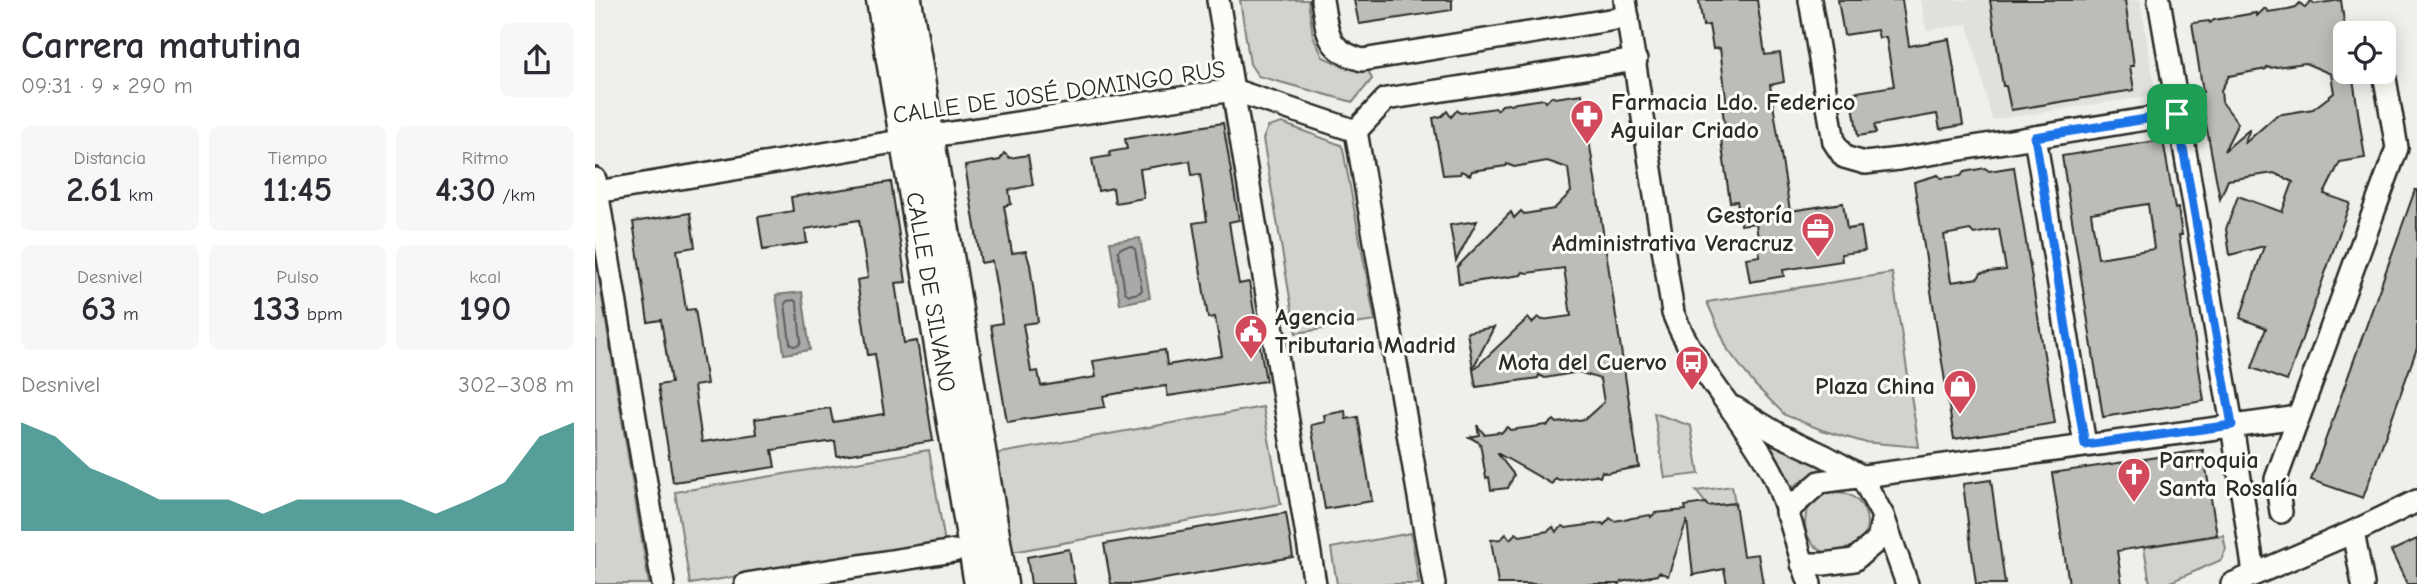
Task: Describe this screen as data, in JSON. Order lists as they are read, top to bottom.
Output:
{
  "streets": {
    "street": ["CALLE DE JOSÉ DOMINGO RUS", "CALLE DE SILVANO"]
  },
  "crossings": [
    ["CALLE DE JOSÉ DOMINGO RUS", "CALLE DE SILVANO"]
  ],
  "places": {
    "pharmacy": ["Farmacia Ldo. Federico Aguilar Criado"],
    "office": ["Gestoría Administrativa Veracruz"],
    "public building": ["Agencia Tributaria Madrid"],
    "bus stop": ["Mota del Cuervo"],
    "shop": ["Plaza China"],
    "church": ["Parroquia Santa Rosalía"]
  },
  "page": {
    "heading": ["Carrera matutina", "09:31 · 9 × 290 m"],
    "stats": [
      ["Distancia", "2.61 km"],
      ["Tiempo", "11:45"],
      ["Ritmo", "4:30 /km"],
      ["Desnivel", "63 m"],
      ["Pulso", "133 bpm"],
      ["kcal", "190"]
    ],
    "chart": ["Desnivel", "302–308 m"]
  }
}
